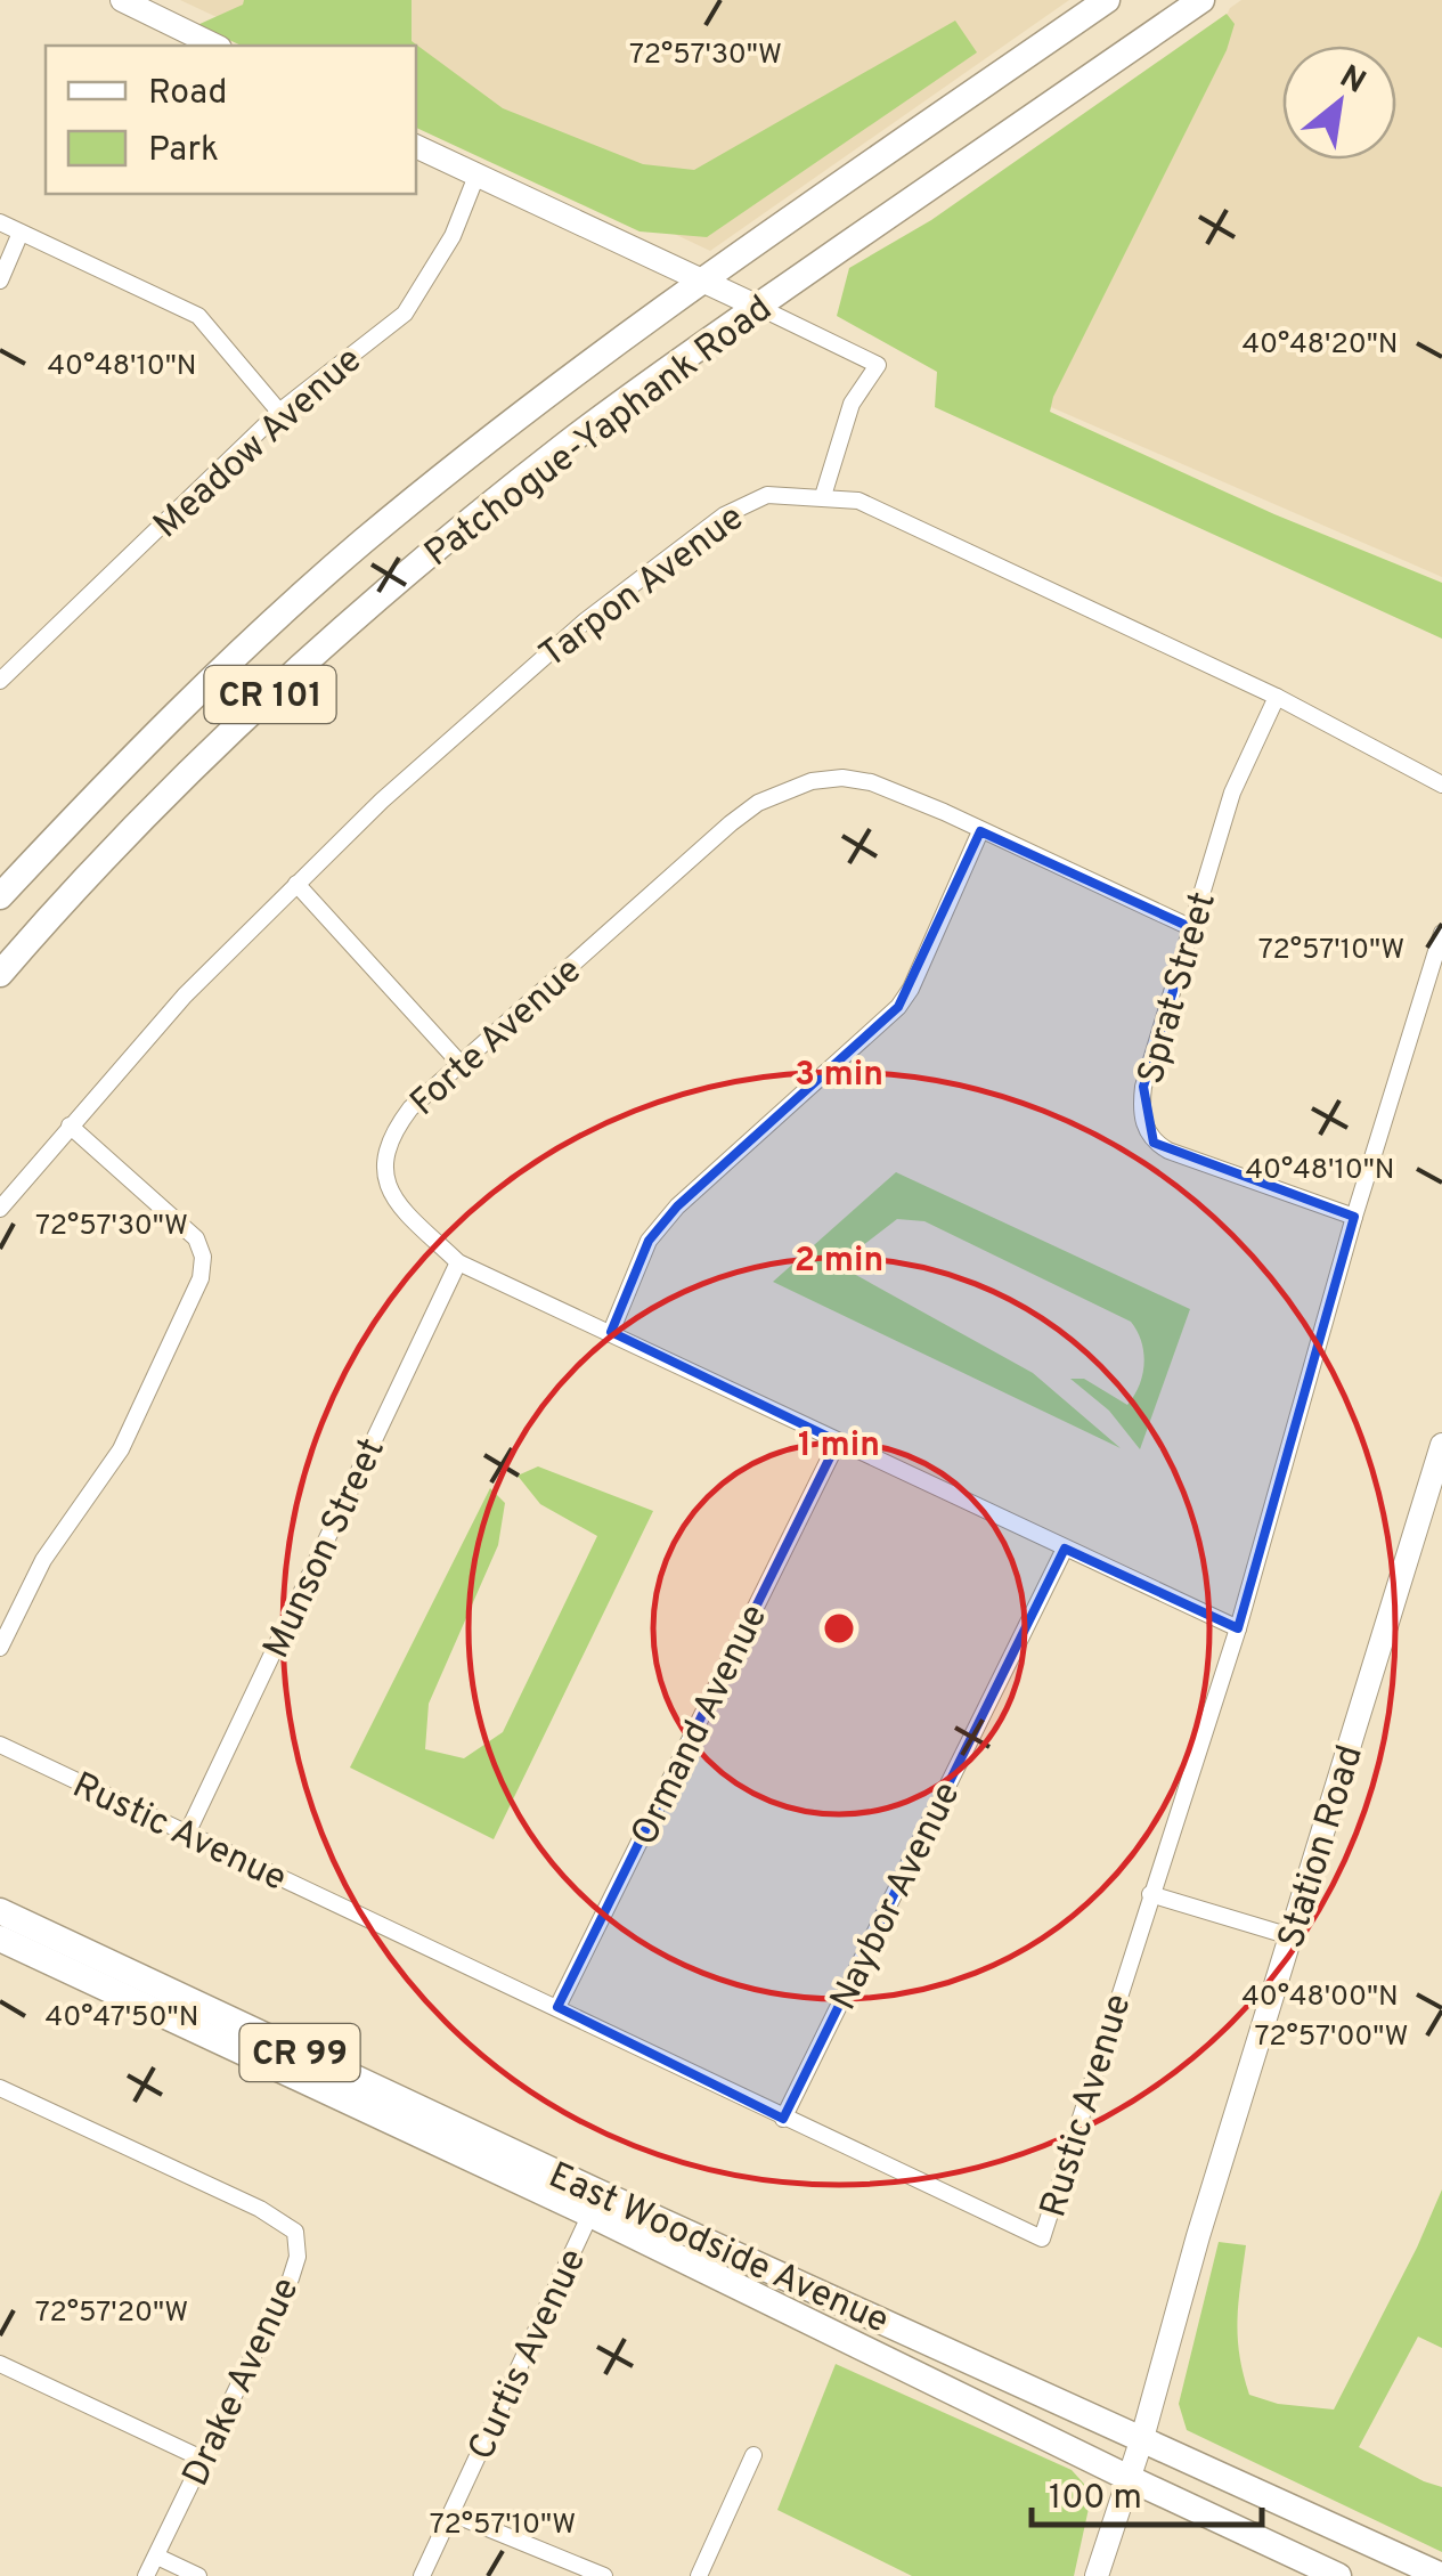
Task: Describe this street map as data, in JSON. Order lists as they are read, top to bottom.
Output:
{
  "streets": {
    "main road": [
      "Patchogue-Yaphank Road",
      "CR 101",
      "Station Road",
      "CR 99",
      "East Woodside Avenue"
    ],
    "street": [
      "Meadow Avenue",
      "Tarpon Avenue",
      "Sprat Street",
      "Forte Avenue",
      "Munson Street",
      "Ormand Avenue",
      "Rustic Avenue",
      "Naybor Avenue",
      "Curtis Avenue",
      "Drake Avenue"
    ]
  },
  "crossings": [
    ["Tarpon Avenue", "Sprat Street"],
    ["Sprat Street", "Forte Avenue"],
    ["Sprat Street", "Rustic Avenue"],
    ["Forte Avenue", "Munson Street"],
    ["Forte Avenue", "Ormand Avenue"],
    ["Forte Avenue", "Rustic Avenue"],
    ["Forte Avenue", "Naybor Avenue"],
    ["Munson Street", "Rustic Avenue"],
    ["Ormand Avenue", "Rustic Avenue"],
    ["Rustic Avenue", "Naybor Avenue"],
    ["Station Road", "East Woodside Avenue"],
    ["East Woodside Avenue", "Curtis Avenue"]
  ],
  "legend": ["Road", "Park"],
  "scale_bar": "100 m",
  "north": "top right",
  "coordinates": [
    "72°57'30\"W",
    "40°48'20\"N",
    "40°48'10\"N",
    "72°57'10\"W",
    "40°48'00\"N",
    "40°47'50\"N",
    "72°57'00\"W",
    "72°57'20\"W"
  ],
  "rings": ["3 min", "2 min", "1 min"]
}
